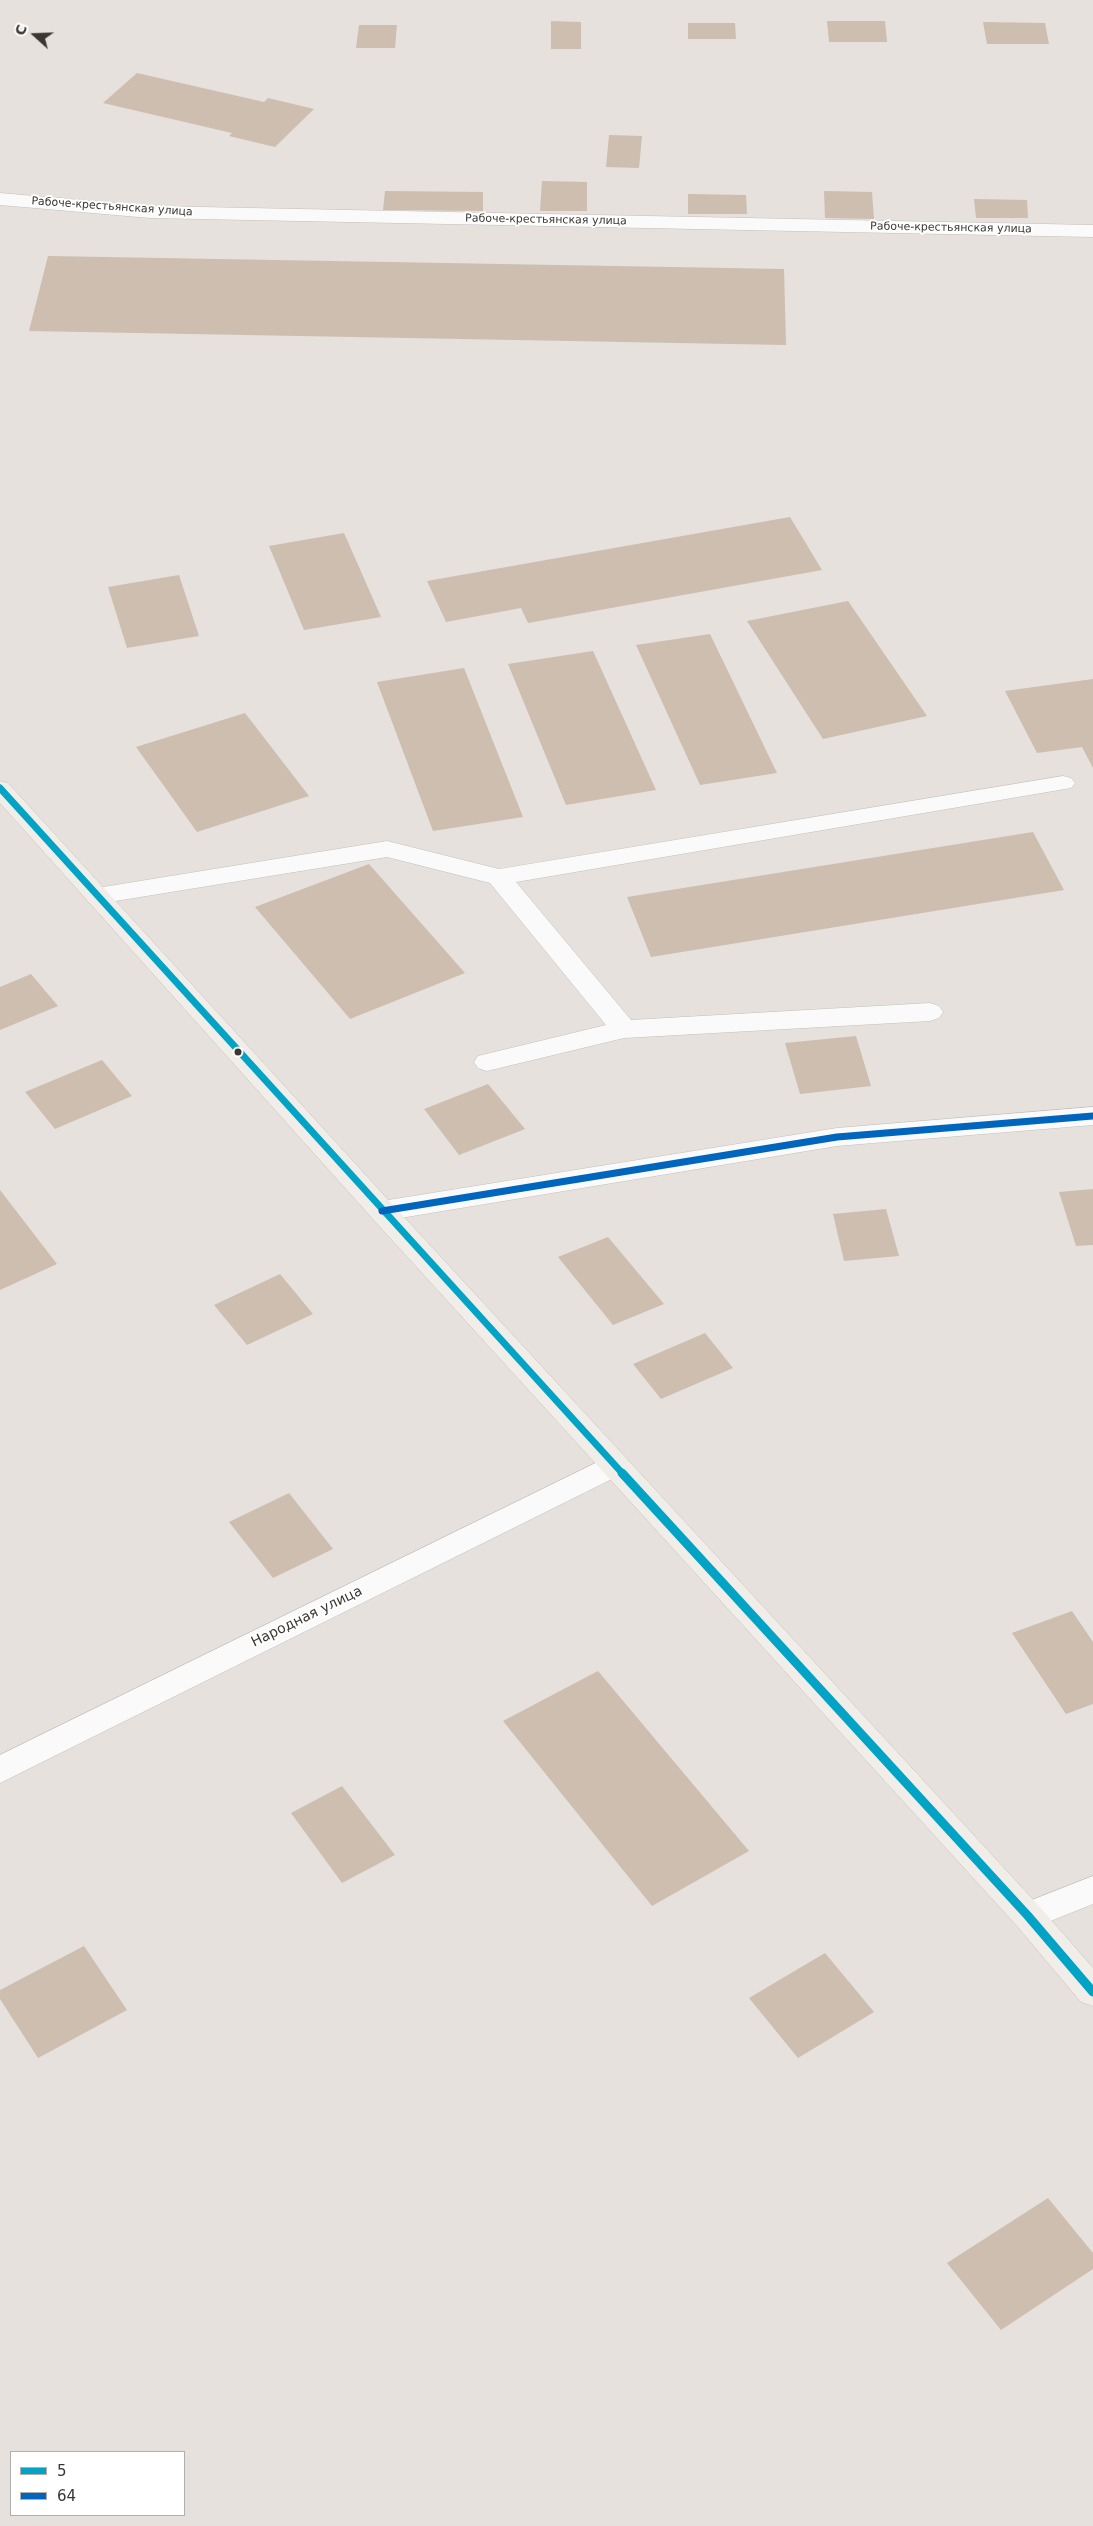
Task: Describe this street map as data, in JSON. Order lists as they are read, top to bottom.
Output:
{
  "streets": {
    "street": ["Рабоче-крестьянская улица", "Народная улица"]
  },
  "lines": ["transit line 5", "transit line 64"],
  "legend": ["5", "64"],
  "north": "left"
}
